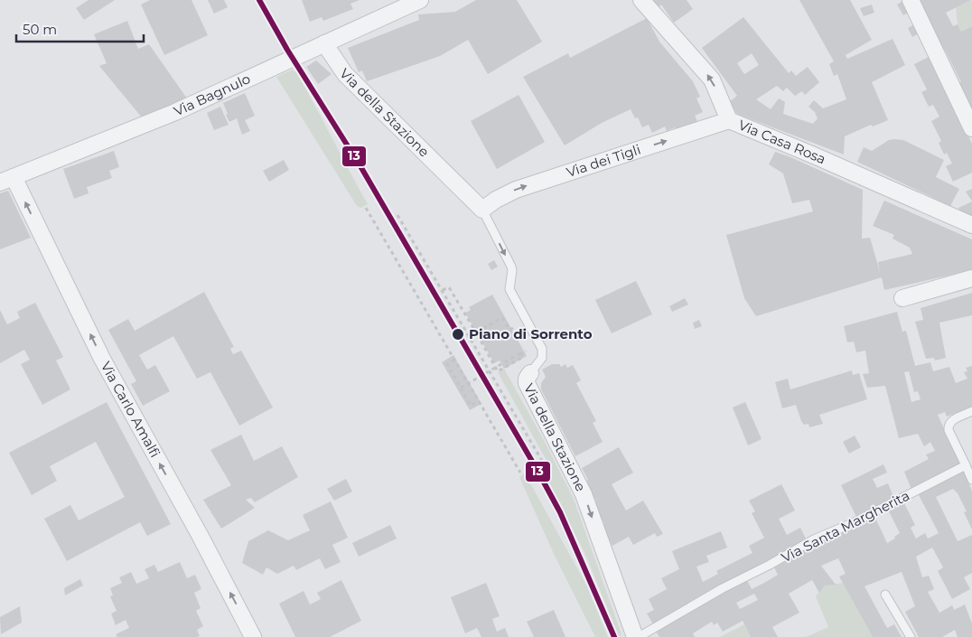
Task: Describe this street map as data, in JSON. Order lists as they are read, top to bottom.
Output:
{
  "streets": {
    "street": [
      "Via Bagnulo",
      "Via della Stazione",
      "Via Casa Rosa",
      "Via dei Tigli",
      "Via Carlo Amalfi"
    ],
    "lane": ["Via Santa Margherita"]
  },
  "crossings": [
    ["Via Bagnulo", "Via della Stazione"],
    ["Via Bagnulo", "Via Carlo Amalfi"],
    ["Via della Stazione", "Via dei Tigli"],
    ["Via Casa Rosa", "Via dei Tigli"]
  ],
  "one_way": [
    "Via della Stazione",
    "Via Casa Rosa",
    "Via dei Tigli",
    "Via Carlo Amalfi"
  ],
  "places": ["Piano di Sorrento"],
  "lines": ["transit line 13"],
  "scale_bar": "50 m"
}
